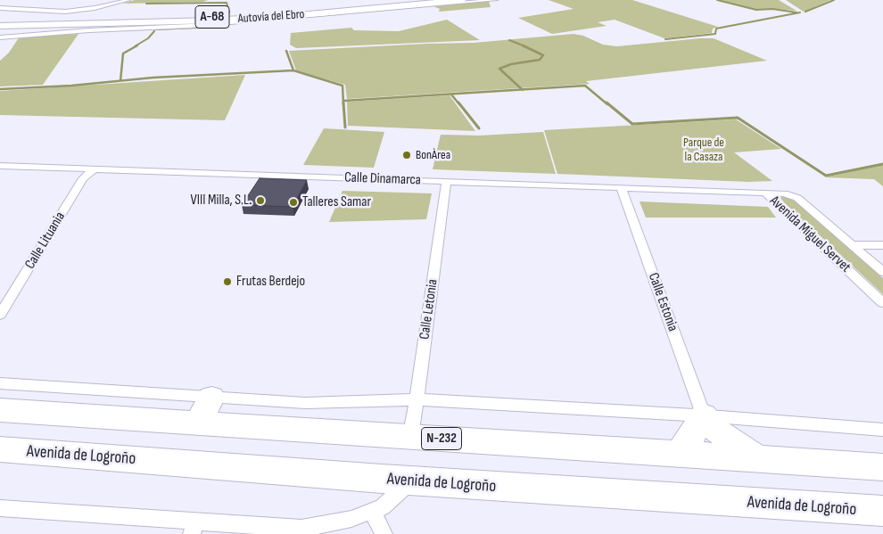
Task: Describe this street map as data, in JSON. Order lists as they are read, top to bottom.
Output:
{
  "streets": {
    "highway": [
      "A-68",
      "Autovía del Ebro",
      "N-232",
      "Avenida de Logroño"
    ],
    "street": [
      "Calle Dinamarca",
      "Avenida Miguel Servet",
      "Calle Lituania",
      "Calle Estonia",
      "Calle Letonia"
    ]
  },
  "crossings": [
    ["Calle Dinamarca", "Avenida Miguel Servet"],
    ["Calle Dinamarca", "Calle Lituania"],
    ["Calle Dinamarca", "Calle Estonia"],
    ["Calle Dinamarca", "Calle Letonia"],
    ["Calle Letonia", "N-232"]
  ],
  "parks": ["Parque de la Casaza"],
  "places": [
    "BonÀrea",
    "VIII Milla, S.L.",
    "Talleres Samar",
    "Frutas Berdejo"
  ]
}
